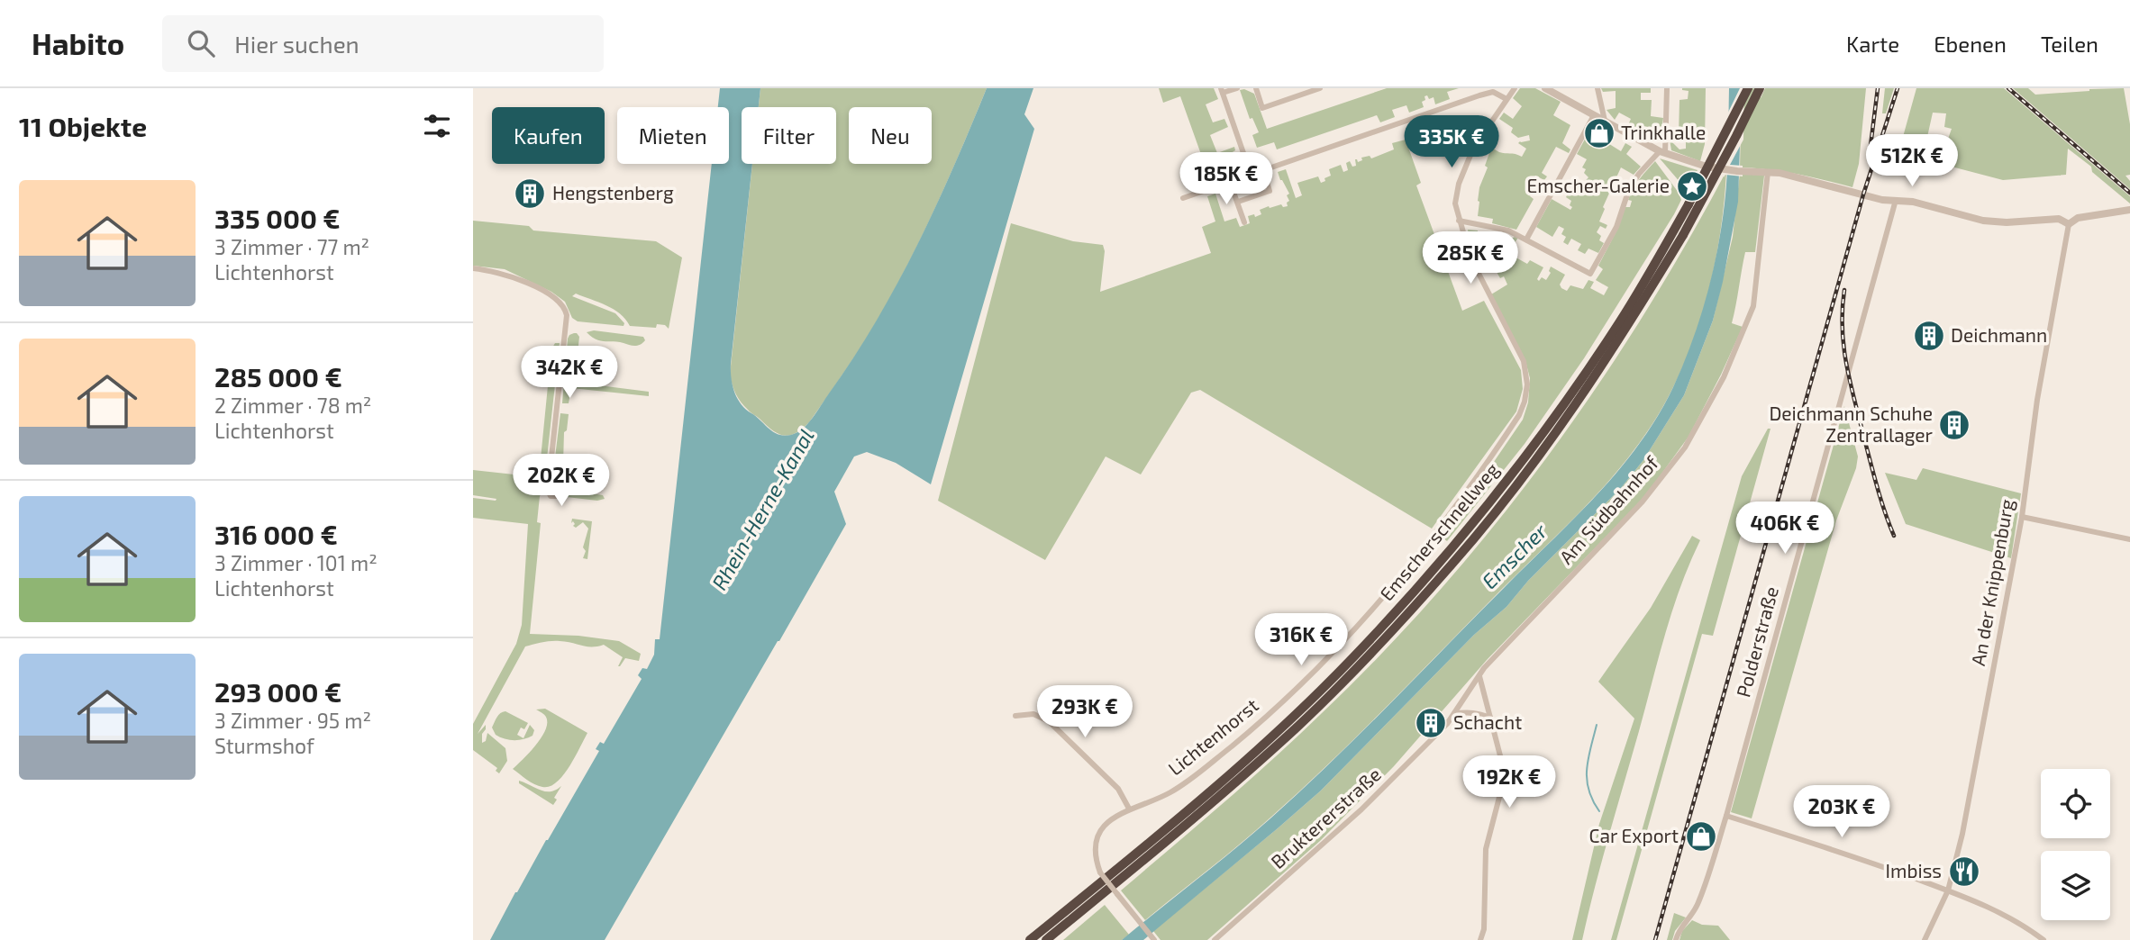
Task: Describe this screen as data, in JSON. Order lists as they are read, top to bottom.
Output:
{
  "streets": {
    "highway": ["Emscherschnellweg"],
    "street": [
      "Am Südbahnhof",
      "An der Knippenburg",
      "Polderstraße",
      "Lichtenhorst",
      "Bruktererstraße"
    ]
  },
  "crossings": [
    ["Am Südbahnhof", "Bruktererstraße"]
  ],
  "water": ["Rhein-Herne-Kanal", "Emscher"],
  "places": {
    "shop": ["Trinkhalle", "Car Export"],
    "place": ["Emscher-Galerie"],
    "building": [
      "Hengstenberg",
      "Deichmann",
      "Deichmann Schuhe Zentrallager",
      "Schacht"
    ],
    "restaurant": ["Imbiss"]
  },
  "page": {
    "header": "Habito",
    "search": "Hier suchen",
    "nav": ["Karte", "Ebenen", "Teilen"],
    "heading": "11 Objekte",
    "chip": [
      "Kaufen",
      "Mieten",
      "Filter",
      "Neu"
    ],
    "price": [
      "335K €",
      "512K €",
      "185K €",
      "285K €",
      "342K €",
      "202K €",
      "406K €",
      "316K €",
      "293K €",
      "192K €",
      "203K €"
    ],
    "list": [
      {
        "name": "335 000 €",
        "note": "3 Zimmer · 77 m² · Lichtenhorst"
      },
      {
        "name": "285 000 €",
        "note": "2 Zimmer · 78 m² · Lichtenhorst"
      },
      {
        "name": "316 000 €",
        "note": "3 Zimmer · 101 m² · Lichtenhorst"
      },
      {
        "name": "293 000 €",
        "note": "3 Zimmer · 95 m² · Sturmshof"
      }
    ]
  }
}
